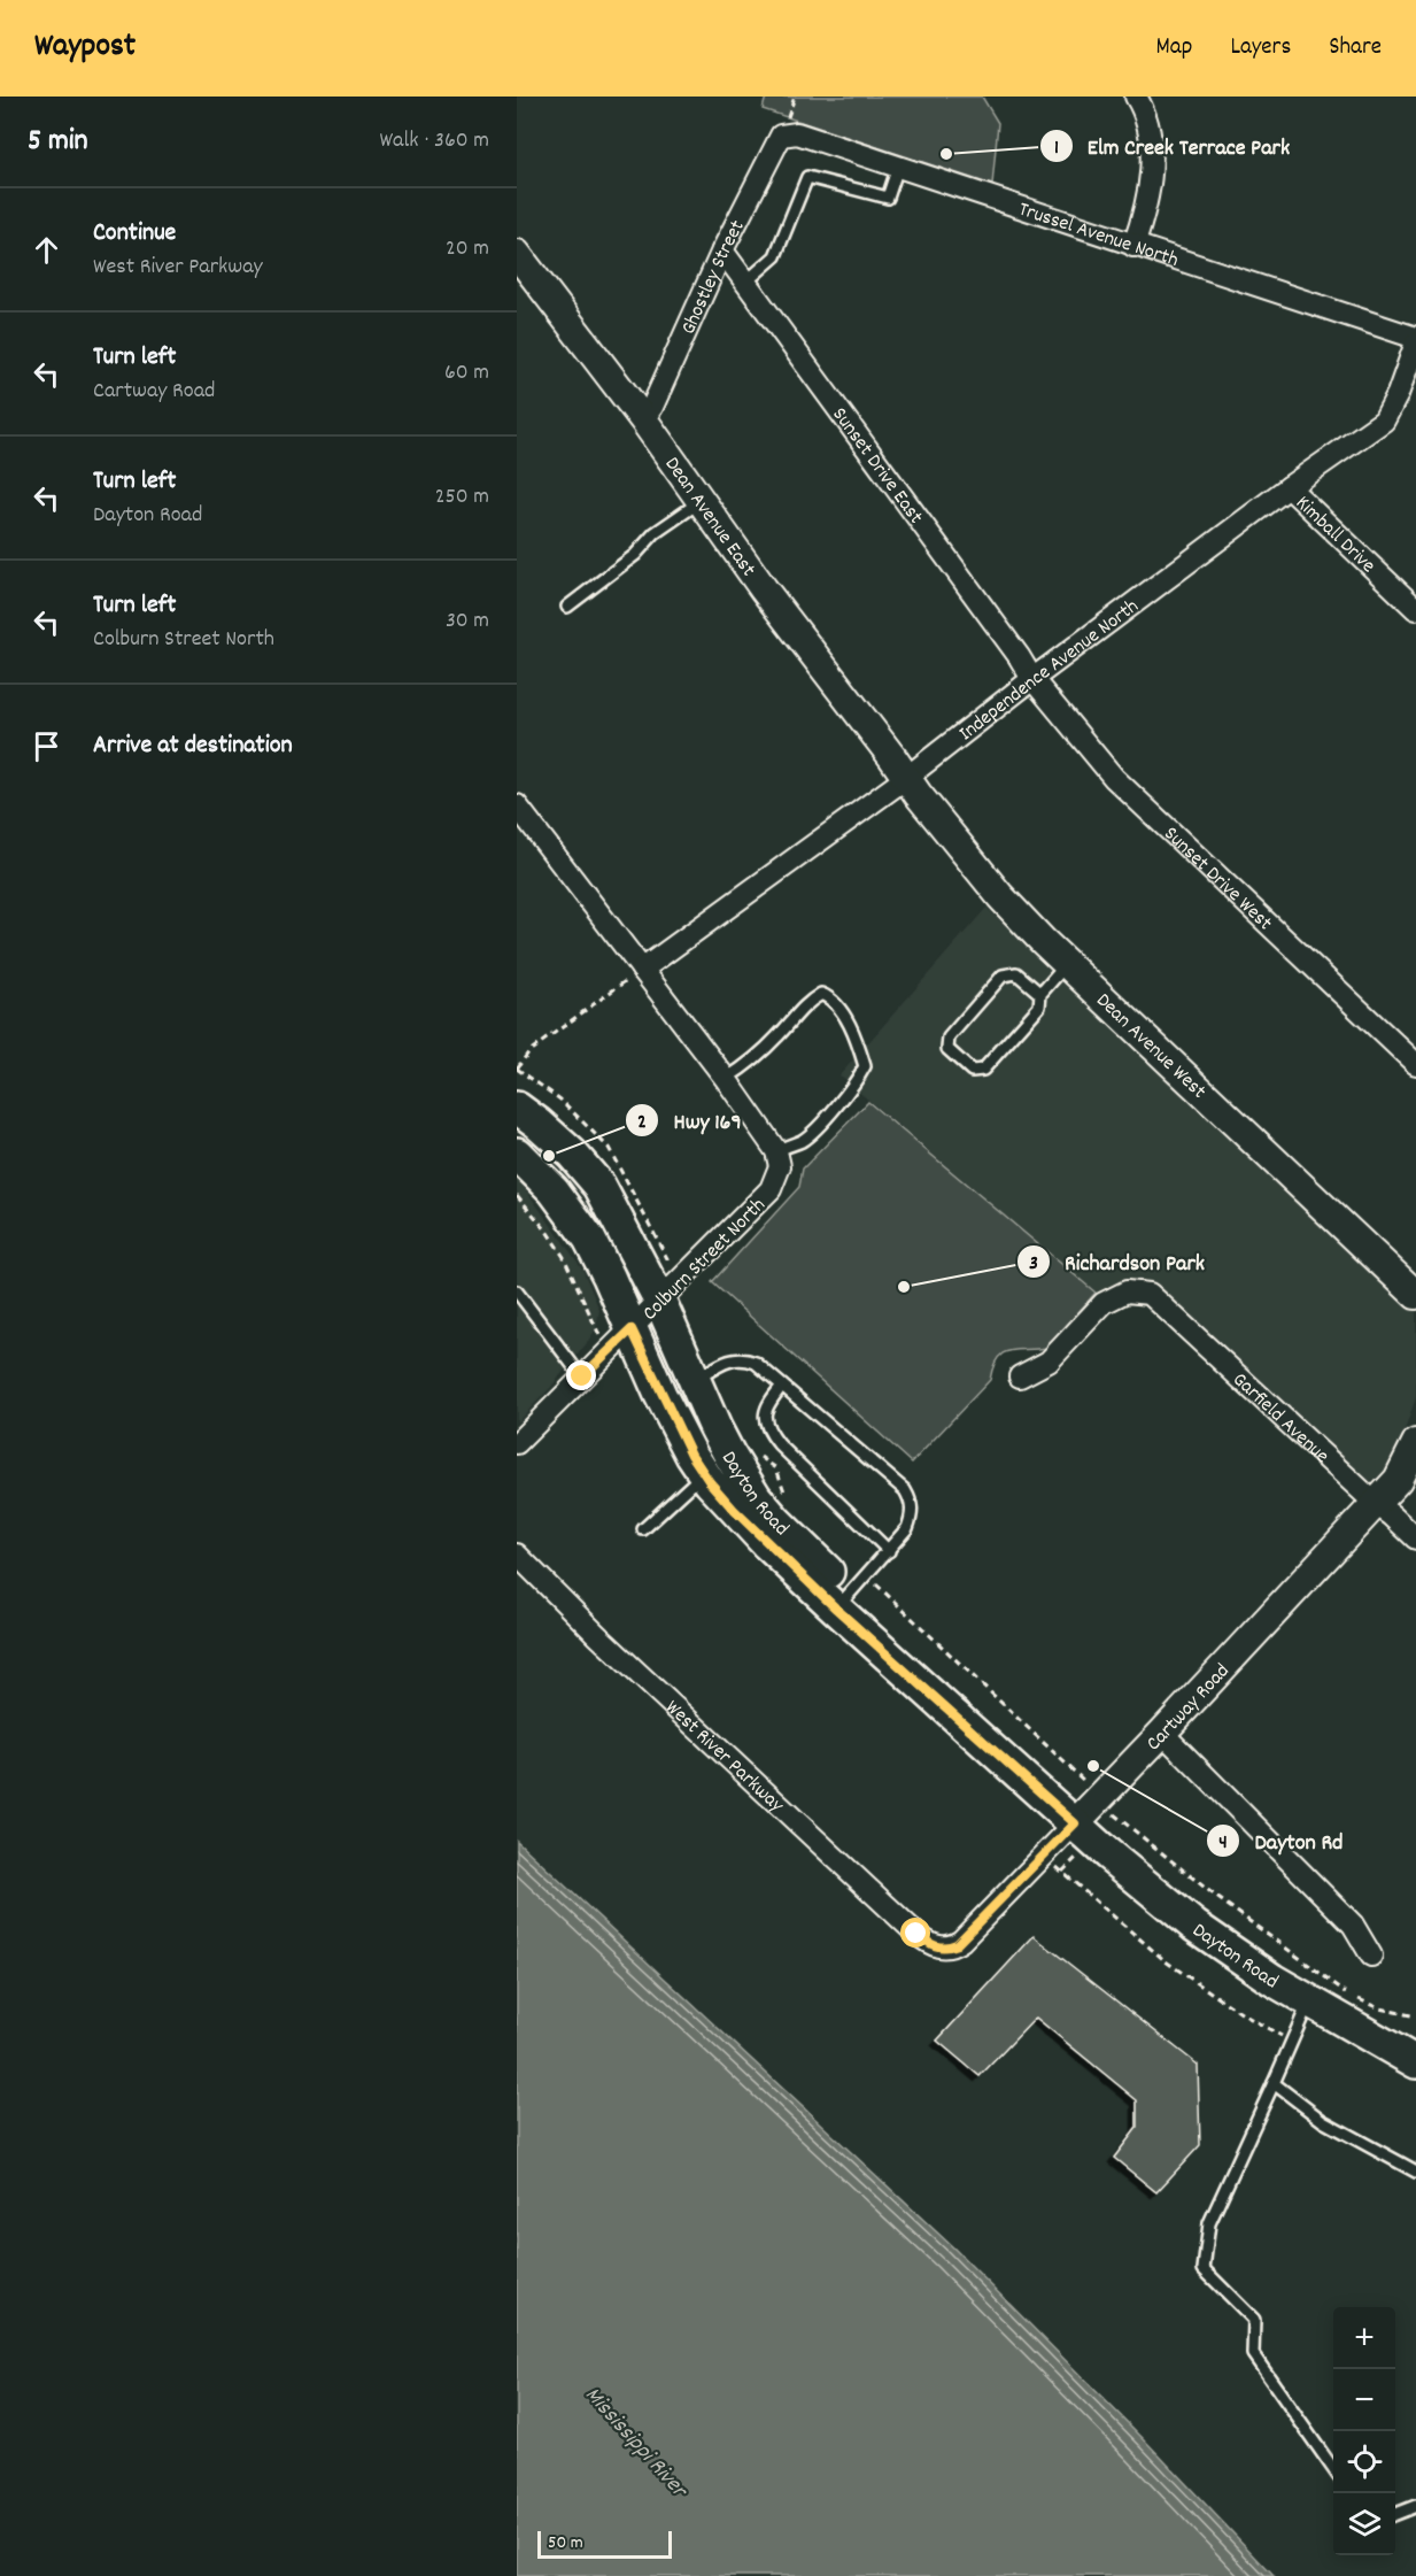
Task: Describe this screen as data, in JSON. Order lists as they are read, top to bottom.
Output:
{
  "streets": {
    "main road": ["Dayton Road"],
    "street": [
      "Trussel Avenue North",
      "Ghostley Street",
      "Sunset Drive East",
      "Dean Avenue East",
      "Kimball Drive",
      "Independence Avenue North",
      "Sunset Drive West",
      "Dean Avenue West",
      "Colburn Street North",
      "Garfield Avenue",
      "Cartway Road",
      "West River Parkway"
    ]
  },
  "crossings": [
    ["Trussel Avenue North", "Ghostley Street"],
    ["Trussel Avenue North", "Independence Avenue North"],
    ["Ghostley Street", "Sunset Drive East"],
    ["Ghostley Street", "Dean Avenue East"],
    ["Sunset Drive East", "Independence Avenue North"],
    ["Sunset Drive East", "Sunset Drive West"],
    ["Dean Avenue East", "Independence Avenue North"],
    ["Dean Avenue East", "Dean Avenue West"],
    ["Kimball Drive", "Independence Avenue North"],
    ["Independence Avenue North", "Sunset Drive West"],
    ["Independence Avenue North", "Dean Avenue West"],
    ["Colburn Street North", "Dayton Road"],
    ["Garfield Avenue", "Cartway Road"],
    ["Dayton Road", "Cartway Road"],
    ["Cartway Road", "West River Parkway"]
  ],
  "water": ["Mississippi River"],
  "places": [
    "Elm Creek Terrace Park",
    "Hwy 169",
    "Richardson Park",
    "Dayton Rd"
  ],
  "scale_bar": "50 m",
  "page": {
    "header": "Waypost",
    "nav": ["Map", "Layers", "Share"],
    "heading": ["5 min", "Walk · 360 m"],
    "list": [
      ["Continue", "West River Parkway", "20 m"],
      ["Turn left", "Cartway Road", "60 m"],
      ["Turn left", "Dayton Road", "250 m"],
      ["Turn left", "Colburn Street North", "30 m"],
      "Arrive at destination"
    ],
    "map_buttons": ["+", "−"],
    "scale": "50 m"
  }
}
